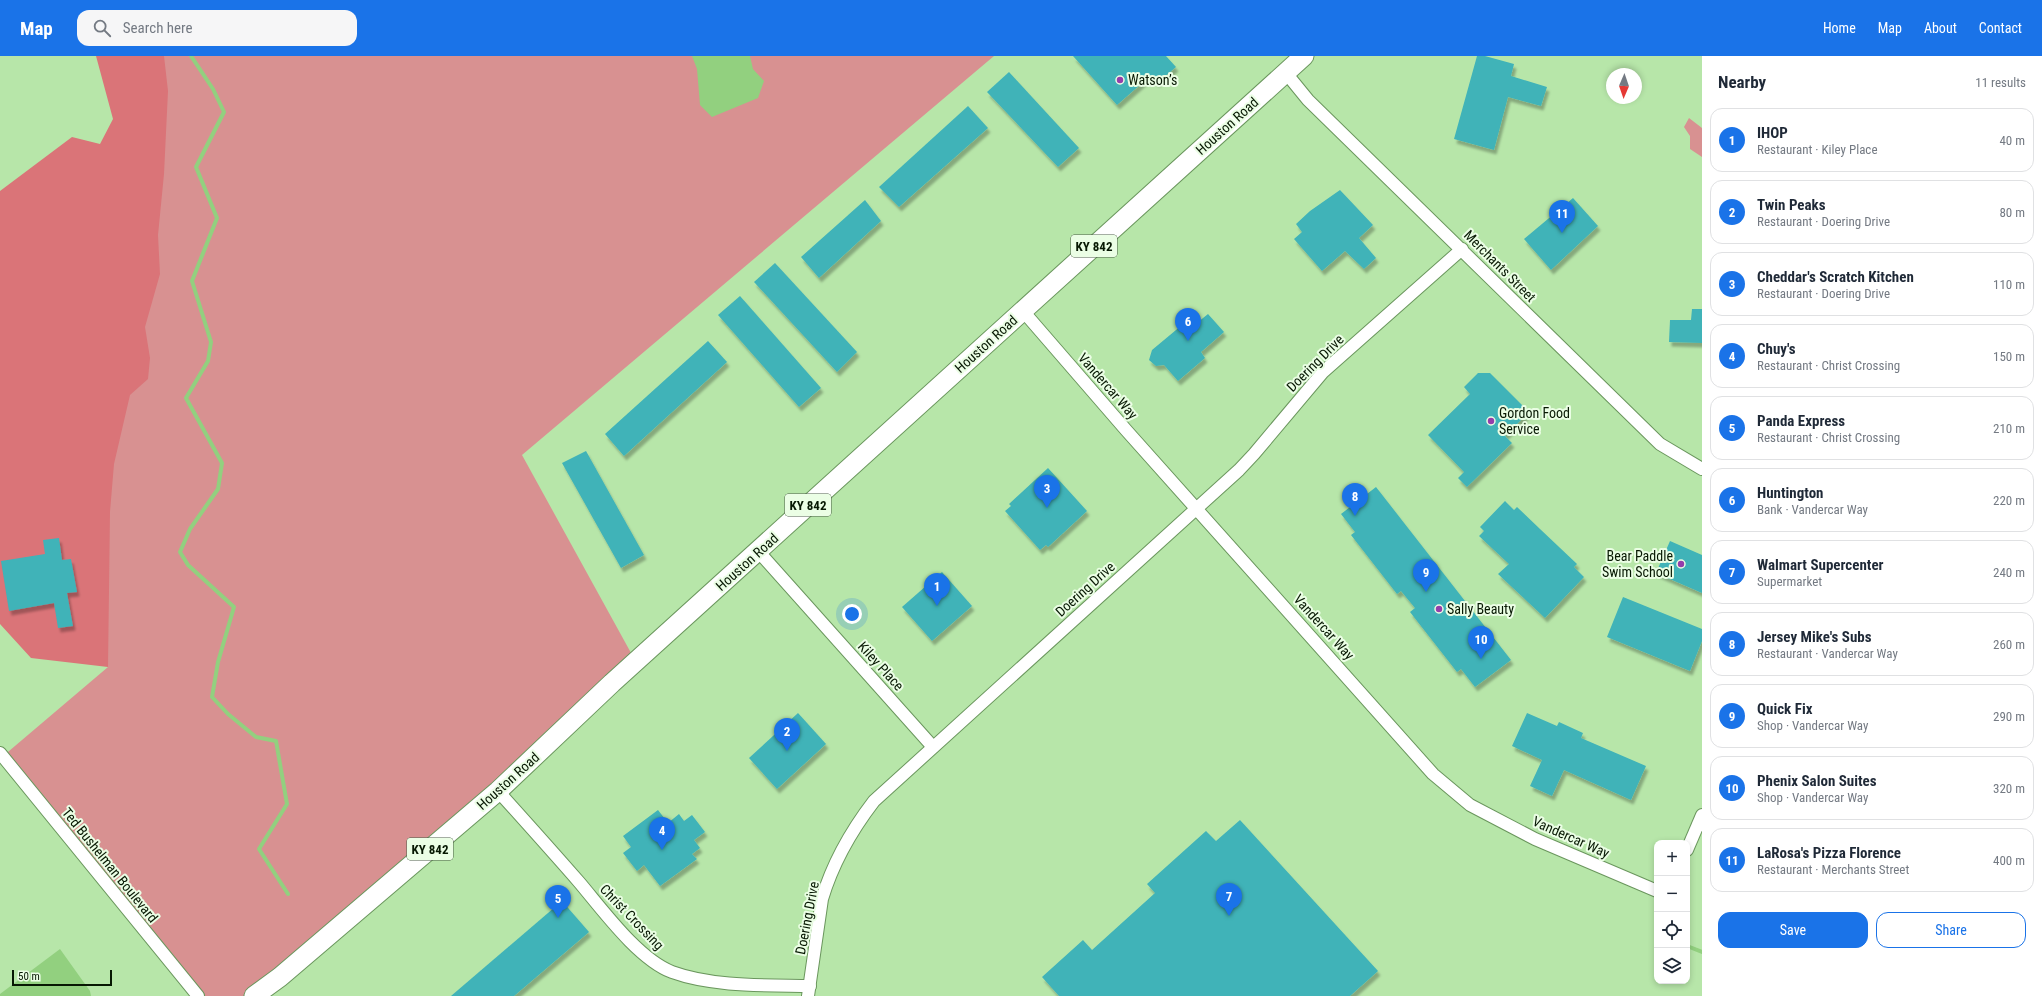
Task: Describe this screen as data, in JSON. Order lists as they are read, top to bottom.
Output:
{
  "streets": {
    "main road": ["Houston Road", "KY 842"],
    "street": [
      "Merchants Street",
      "Doering Drive",
      "Vandercar Way",
      "Kiley Place",
      "Ted Bushelman Boulevard",
      "Christ Crossing"
    ]
  },
  "crossings": [
    ["Houston Road", "Merchants Street"],
    ["Houston Road", "Vandercar Way"],
    ["Houston Road", "Kiley Place"],
    ["Houston Road", "Christ Crossing"],
    ["Merchants Street", "Doering Drive"],
    ["Doering Drive", "Vandercar Way"],
    ["Doering Drive", "Kiley Place"],
    ["Doering Drive", "Christ Crossing"]
  ],
  "places": [
    "Watson’s",
    "Gordon Food Service",
    "Bear Paddle Swim School",
    "Sally Beauty"
  ],
  "scale_bar": "50 m",
  "north": "bottom",
  "page": {
    "header": "Map",
    "search": "Search here",
    "nav": [
      "Home",
      "Map",
      "About",
      "Contact"
    ],
    "heading": ["Nearby", "11 results"],
    "list": [
      {
        "mark": "1",
        "name": "IHOP",
        "note": "Restaurant · Kiley Place",
        "value": "40 m"
      },
      {
        "mark": "2",
        "name": "Twin Peaks",
        "note": "Restaurant · Doering Drive",
        "value": "80 m"
      },
      {
        "mark": "3",
        "name": "Cheddar's Scratch Kitchen",
        "note": "Restaurant · Doering Drive",
        "value": "110 m"
      },
      {
        "mark": "4",
        "name": "Chuy's",
        "note": "Restaurant · Christ Crossing",
        "value": "150 m"
      },
      {
        "mark": "5",
        "name": "Panda Express",
        "note": "Restaurant · Christ Crossing",
        "value": "210 m"
      },
      {
        "mark": "6",
        "name": "Huntington",
        "note": "Bank · Vandercar Way",
        "value": "220 m"
      },
      {
        "mark": "7",
        "name": "Walmart Supercenter",
        "note": "Supermarket",
        "value": "240 m"
      },
      {
        "mark": "8",
        "name": "Jersey Mike's Subs",
        "note": "Restaurant · Vandercar Way",
        "value": "260 m"
      },
      {
        "mark": "9",
        "name": "Quick Fix",
        "note": "Shop · Vandercar Way",
        "value": "290 m"
      },
      {
        "mark": "10",
        "name": "Phenix Salon Suites",
        "note": "Shop · Vandercar Way",
        "value": "320 m"
      },
      {
        "mark": "11",
        "name": "LaRosa's Pizza Florence",
        "note": "Restaurant · Merchants Street",
        "value": "400 m"
      }
    ],
    "pins": [
      "11",
      "6",
      "3",
      "8",
      "9",
      "1",
      "10",
      "2",
      "4",
      "7",
      "5"
    ],
    "map_buttons": ["+", "−"],
    "buttons": ["Save", "Share"],
    "scale": "50 m"
  }
}
